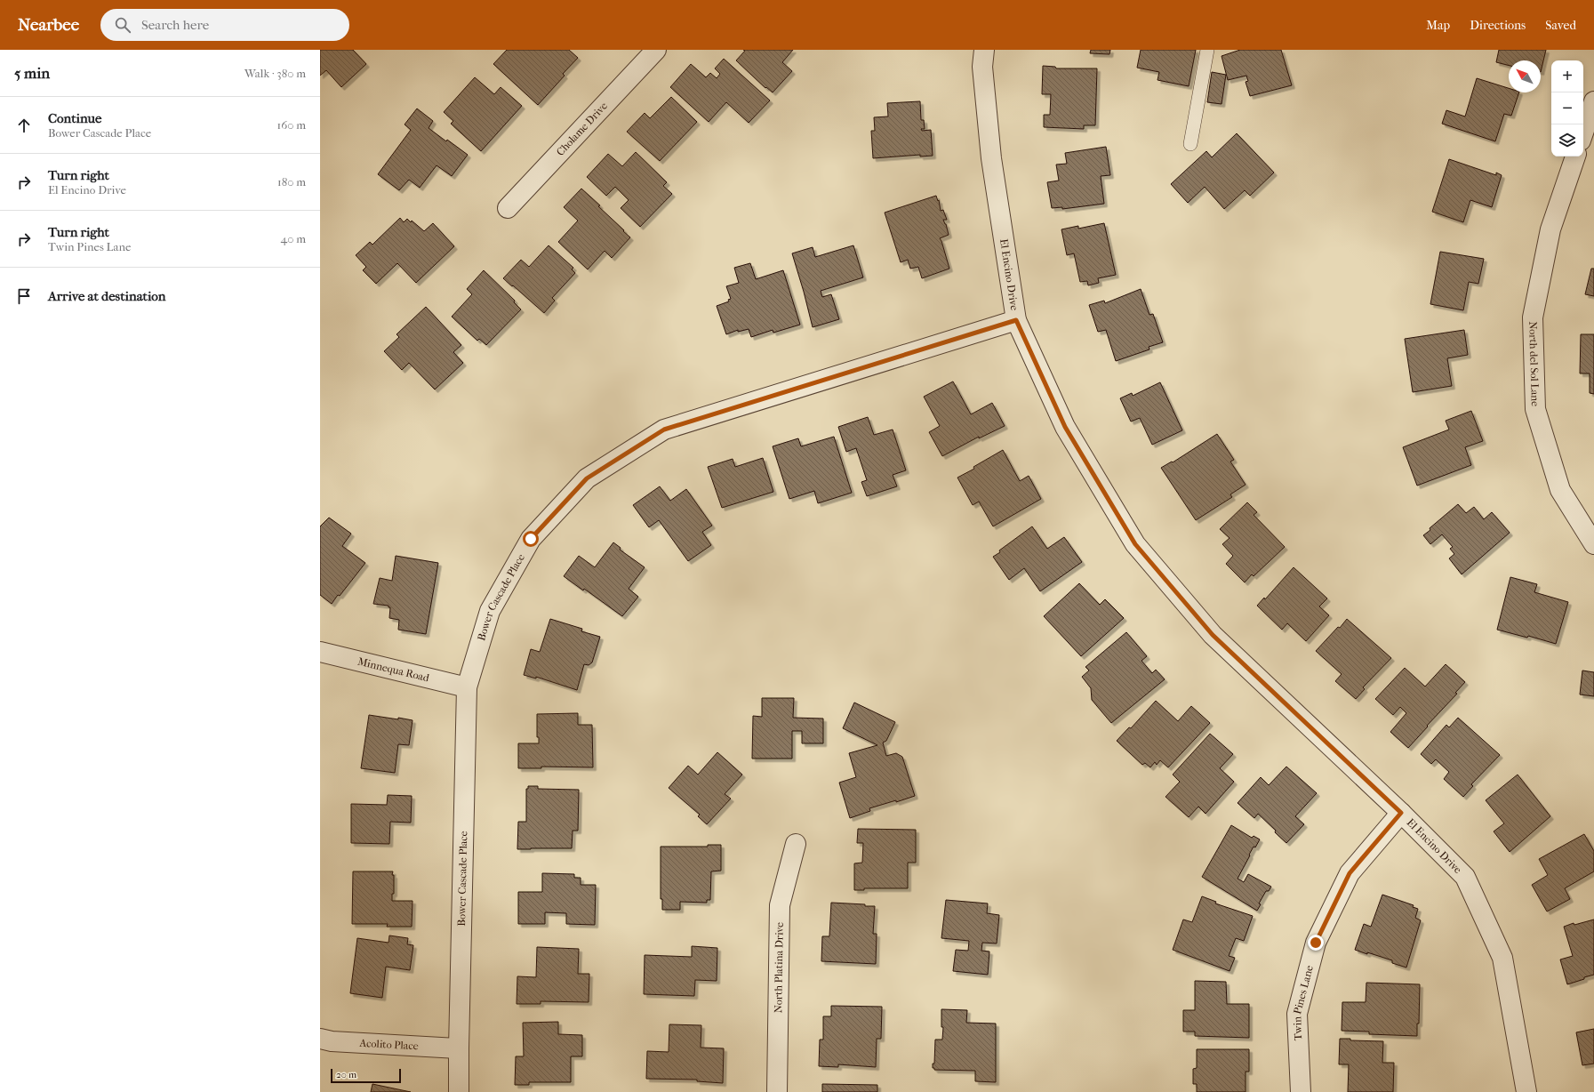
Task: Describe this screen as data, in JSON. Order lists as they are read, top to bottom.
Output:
{
  "streets": {
    "street": [
      "Cholame Drive",
      "El Encino Drive",
      "North del Sol Lane",
      "Bower Cascade Place",
      "Minnequa Road",
      "North Platina Drive",
      "Twin Pines Lane",
      "Acolito Place"
    ]
  },
  "crossings": [
    ["El Encino Drive", "Bower Cascade Place"],
    ["El Encino Drive", "Twin Pines Lane"],
    ["Bower Cascade Place", "Minnequa Road"],
    ["Bower Cascade Place", "Acolito Place"]
  ],
  "scale_bar": "20 m",
  "north": "top left",
  "page": {
    "header": "Nearbee",
    "search": "Search here",
    "nav": ["Map", "Directions", "Saved"],
    "heading": ["5 min", "Walk · 380 m"],
    "map_buttons": ["+", "−"],
    "list": [
      ["Continue", "Bower Cascade Place", "160 m"],
      ["Turn right", "El Encino Drive", "180 m"],
      ["Turn right", "Twin Pines Lane", "40 m"],
      "Arrive at destination"
    ],
    "scale": "20 m"
  }
}
